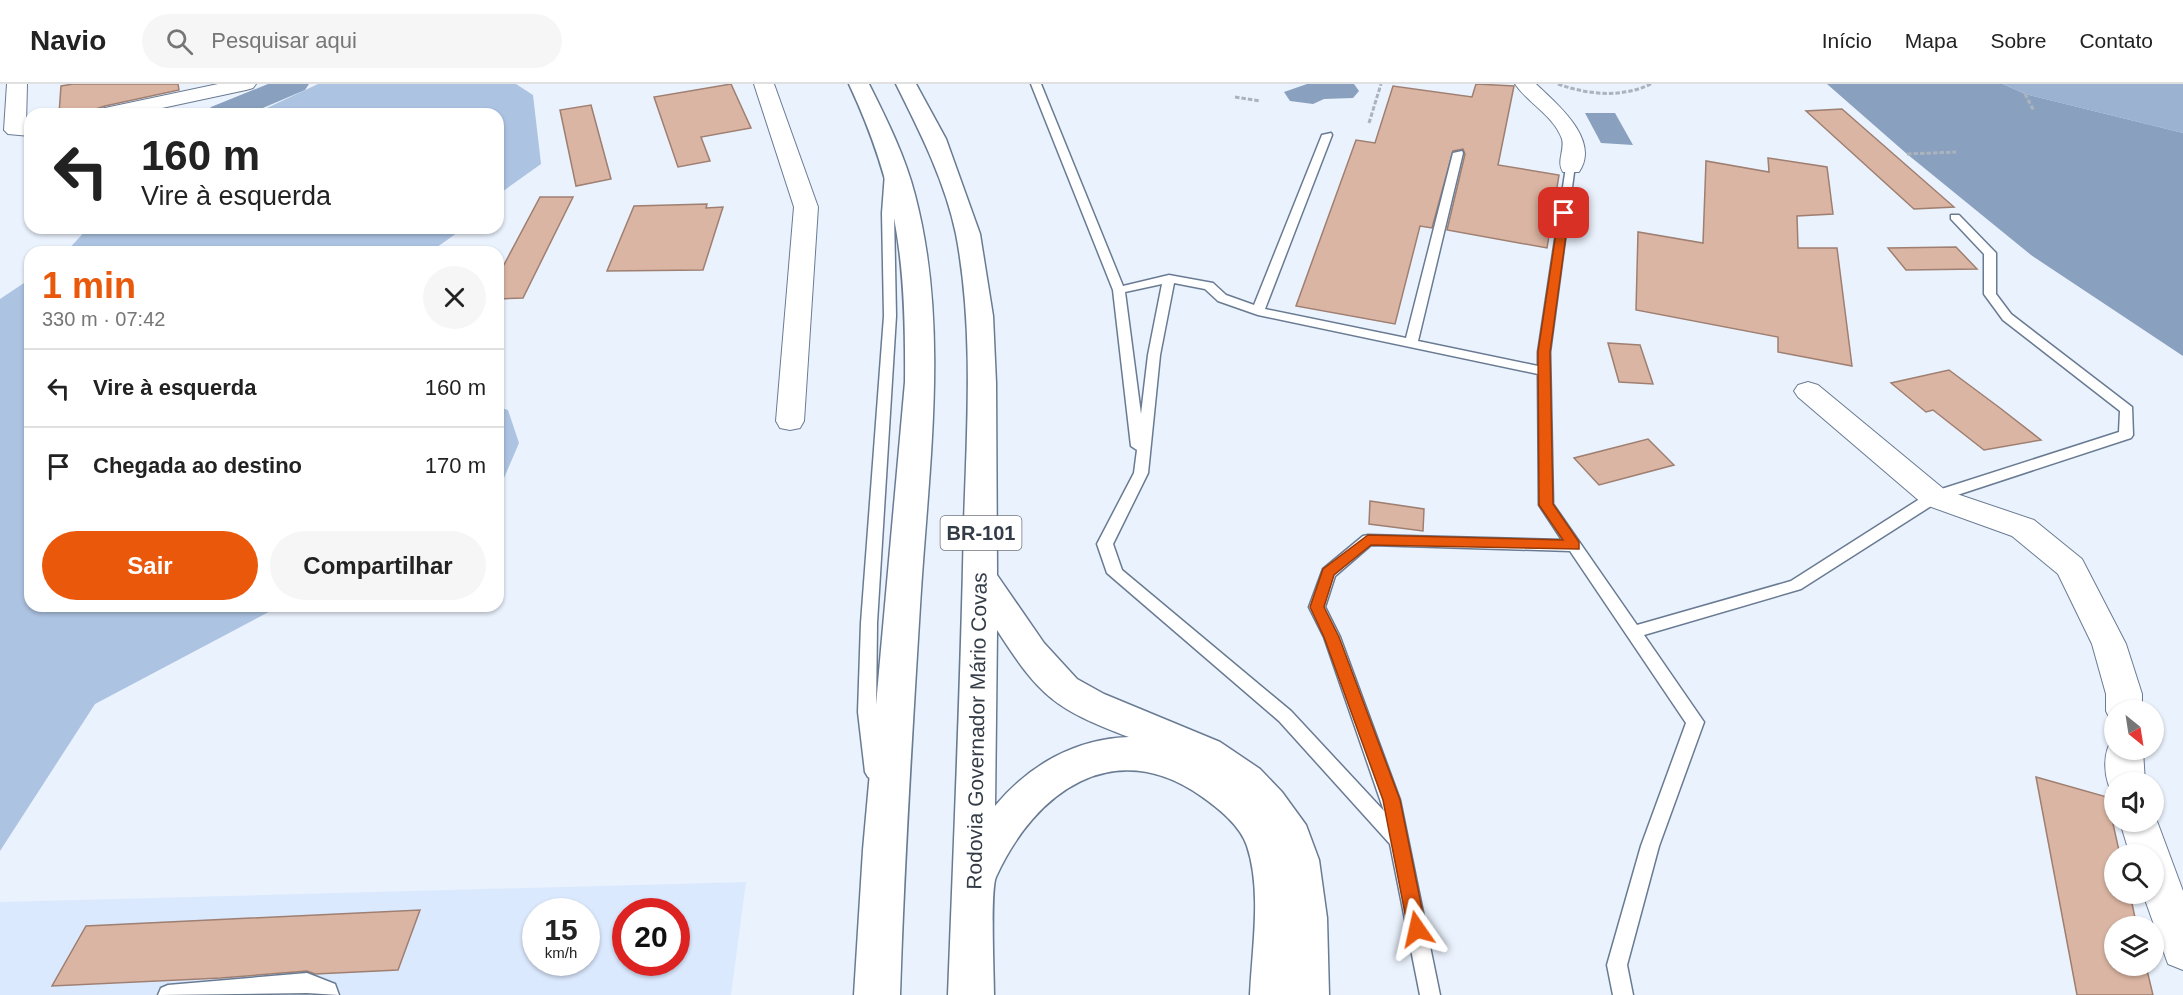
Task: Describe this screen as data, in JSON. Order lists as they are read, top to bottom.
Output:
{
  "streets": {
    "highway": ["BR-101", "Rodovia Governador Mário Covas"]
  },
  "north": "bottom right",
  "page": {
    "header": "Navio",
    "search": "Pesquisar aqui",
    "nav": [
      "Início",
      "Mapa",
      "Sobre",
      "Contato"
    ],
    "turn": ["160 m", "Vire à esquerda"],
    "heading": ["1 min", "330 m · 07:42"],
    "list": [
      {
        "name": "Vire à esquerda",
        "value": "160 m"
      },
      {
        "name": "Chegada ao destino",
        "value": "170 m"
      }
    ],
    "buttons": ["Sair", "Compartilhar"],
    "speed": "15 km/h",
    "limit": "20"
  }
}
